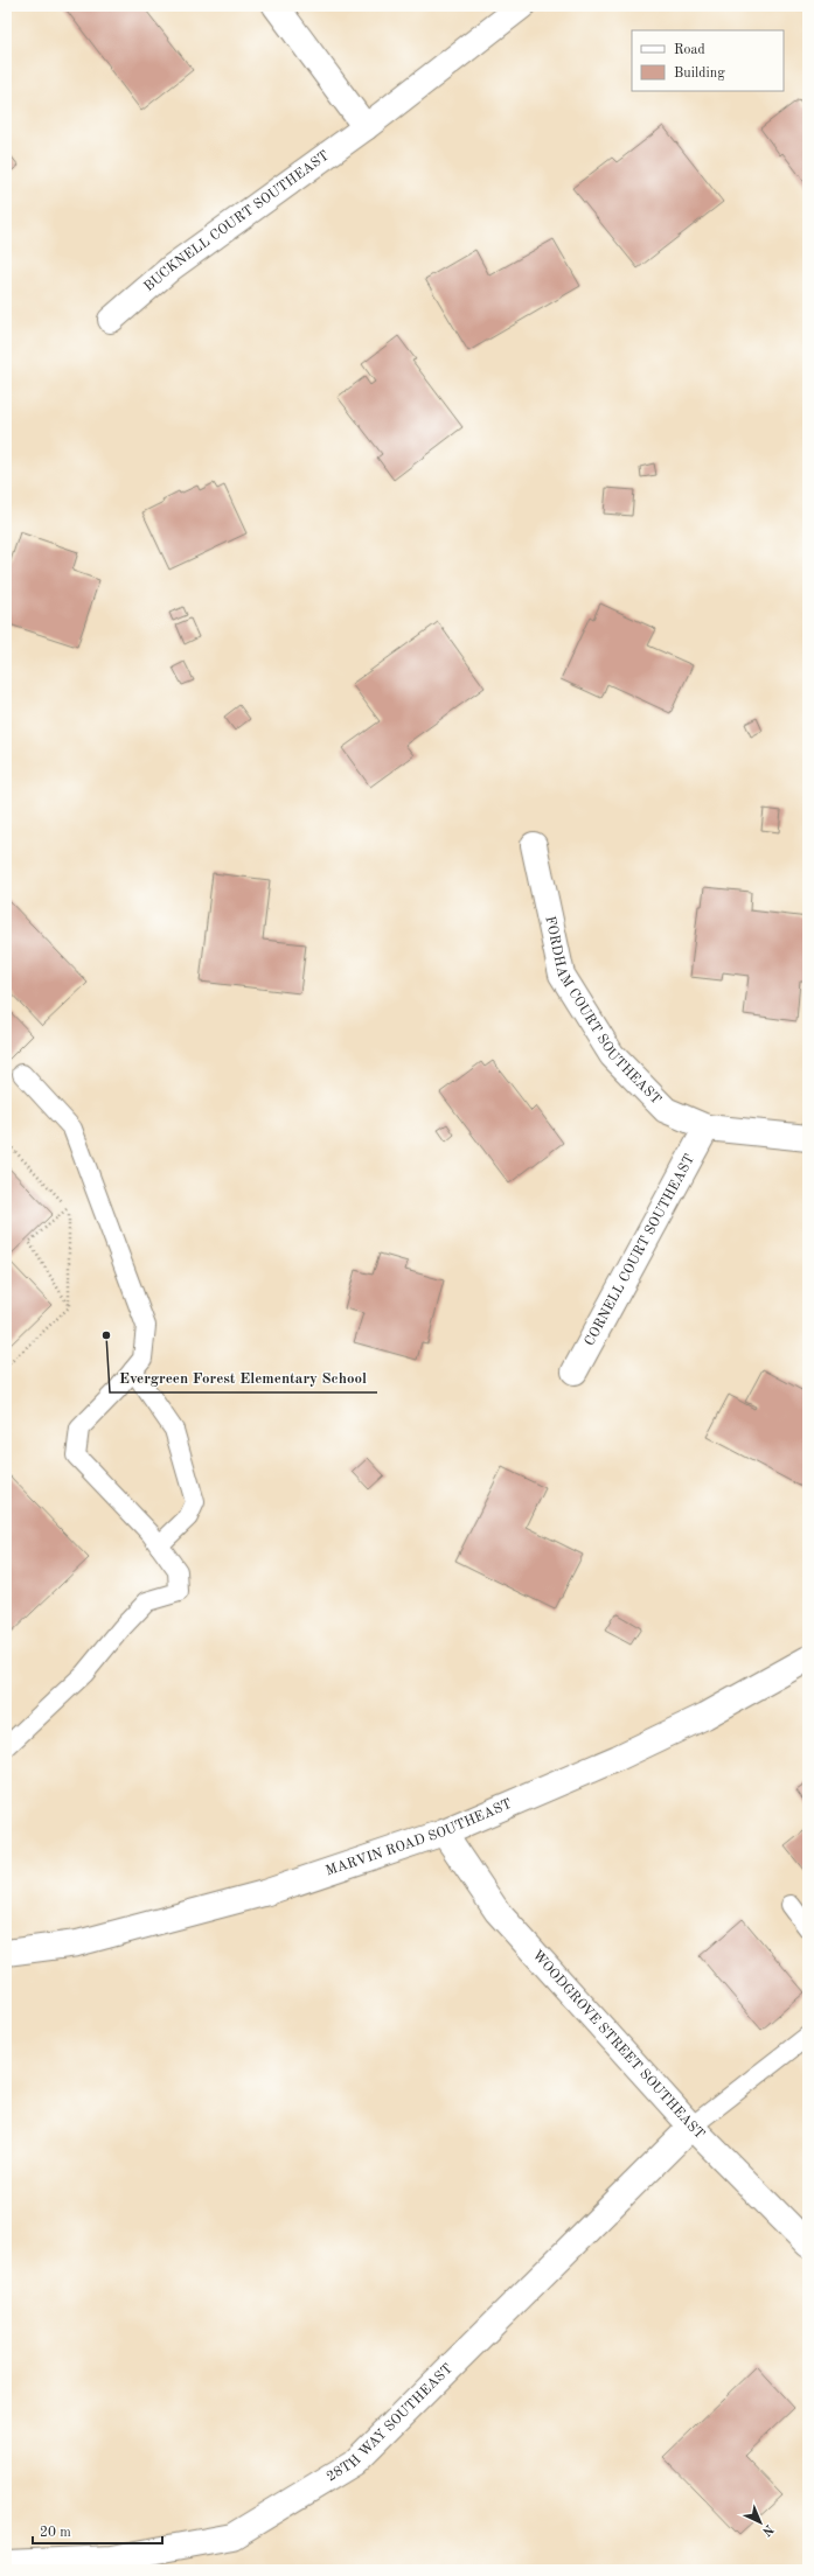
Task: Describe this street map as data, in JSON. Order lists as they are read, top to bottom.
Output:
{
  "streets": {
    "street": [
      "BUCKNELL COURT SOUTHEAST",
      "FORDHAM COURT SOUTHEAST",
      "CORNELL COURT SOUTHEAST",
      "MARVIN ROAD SOUTHEAST",
      "WOODGROVE STREET SOUTHEAST",
      "28TH WAY SOUTHEAST"
    ]
  },
  "crossings": [
    ["FORDHAM COURT SOUTHEAST", "CORNELL COURT SOUTHEAST"],
    ["MARVIN ROAD SOUTHEAST", "WOODGROVE STREET SOUTHEAST"],
    ["WOODGROVE STREET SOUTHEAST", "28TH WAY SOUTHEAST"]
  ],
  "places": ["Evergreen Forest Elementary School"],
  "legend": ["Road", "Building"],
  "scale_bar": "20 m",
  "north": "bottom right"
}
